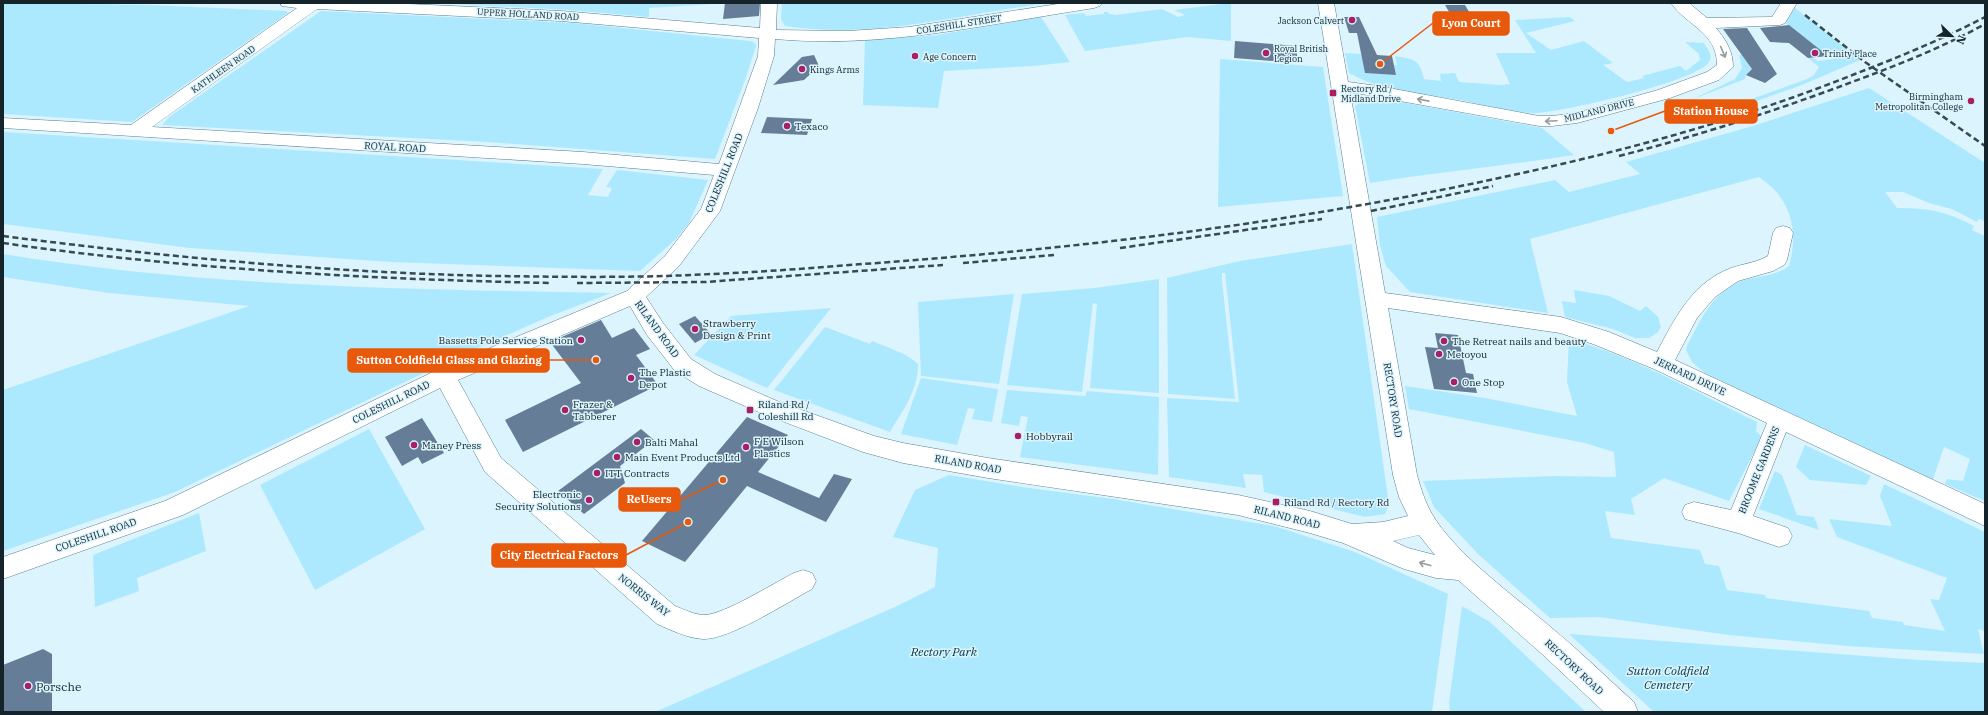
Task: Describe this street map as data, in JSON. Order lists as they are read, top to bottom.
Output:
{
  "streets": {
    "street": [
      "UPPER HOLLAND ROAD",
      "COLESHILL STREET",
      "KATHLEEN ROAD",
      "MIDLAND DRIVE",
      "ROYAL ROAD",
      "COLESHILL ROAD",
      "RILAND ROAD",
      "JERRARD DRIVE",
      "RECTORY ROAD",
      "BROOME GARDENS",
      "NORRIS WAY"
    ]
  },
  "crossings": [
    ["UPPER HOLLAND ROAD", "COLESHILL STREET"],
    ["UPPER HOLLAND ROAD", "KATHLEEN ROAD"],
    ["UPPER HOLLAND ROAD", "COLESHILL ROAD"],
    ["COLESHILL STREET", "COLESHILL ROAD"],
    ["KATHLEEN ROAD", "ROYAL ROAD"],
    ["MIDLAND DRIVE", "RECTORY ROAD"],
    ["ROYAL ROAD", "COLESHILL ROAD"],
    ["COLESHILL ROAD", "RILAND ROAD"],
    ["COLESHILL ROAD", "NORRIS WAY"],
    ["RILAND ROAD", "RECTORY ROAD"],
    ["JERRARD DRIVE", "RECTORY ROAD"],
    ["JERRARD DRIVE", "BROOME GARDENS"]
  ],
  "one_way": ["MIDLAND DRIVE"],
  "parks": ["Rectory Park", "Sutton Coldfield Cemetery"],
  "places": {
    "other": [
      "Jackson Calvert",
      "Royal British Legion",
      "Trinity Place",
      "Age Concern",
      "Lyon Court",
      "Kings Arms",
      "Birmingham Metropolitan College",
      "Texaco",
      "Station House",
      "Strawberry Design & Print",
      "Bassetts Pole Service Station",
      "The Retreat nails and beauty",
      "Metoyou",
      "Sutton Coldfield Glass and Glazing",
      "The Plastic Depot",
      "One Stop",
      "Frazer & Tabberer",
      "Hobbyrail",
      "Balti Mahal",
      "Maney Press",
      "F E Wilson Plastics",
      "Main Event Products Ltd",
      "ITT Contracts",
      "ReUsers",
      "Electronic Security Solutions",
      "City Electrical Factors",
      "Porsche"
    ],
    "transit": ["Rectory Rd / Midland Drive", "Riland Rd / Coleshill Rd", "Riland Rd / Rectory Rd"]
  },
  "north": "bottom right"
}
